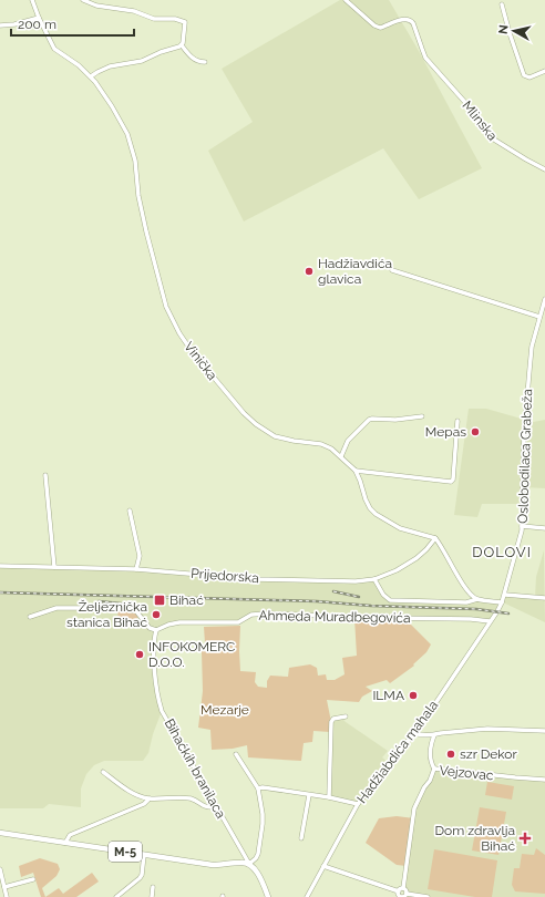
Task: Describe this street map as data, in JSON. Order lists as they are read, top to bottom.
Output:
{
  "streets": {
    "main road": ["Bihaćkih branilaca", "M-5"],
    "street": [
      "Mlinska",
      "Vinička",
      "Oslobodilaca Grabeža",
      "Prijedorska",
      "Ahmeda Muradbegovića",
      "Hadžiabdića mahala",
      "Vejzovac"
    ]
  },
  "crossings": [
    ["Vinička", "Prijedorska"],
    ["Oslobodilaca Grabeža", "Hadžiabdića mahala"],
    ["Ahmeda Muradbegovića", "Hadžiabdića mahala"],
    ["Ahmeda Muradbegovića", "Bihaćkih branilaca"],
    ["Bihaćkih branilaca", "M-5"]
  ],
  "districts": ["DOLOVI"],
  "parks": ["Mezarje"],
  "places": {
    "other": [
      "Hadžiavdića glavica",
      "Mepas",
      "Željeznička stanica Bihać",
      "INFOKOMERC D.O.O.",
      "ILMA",
      "szr Dekor"
    ],
    "transit": ["Bihać"],
    "health": ["Dom zdravlja Bihać"]
  },
  "scale_bar": "200 m",
  "north": "left"
}
